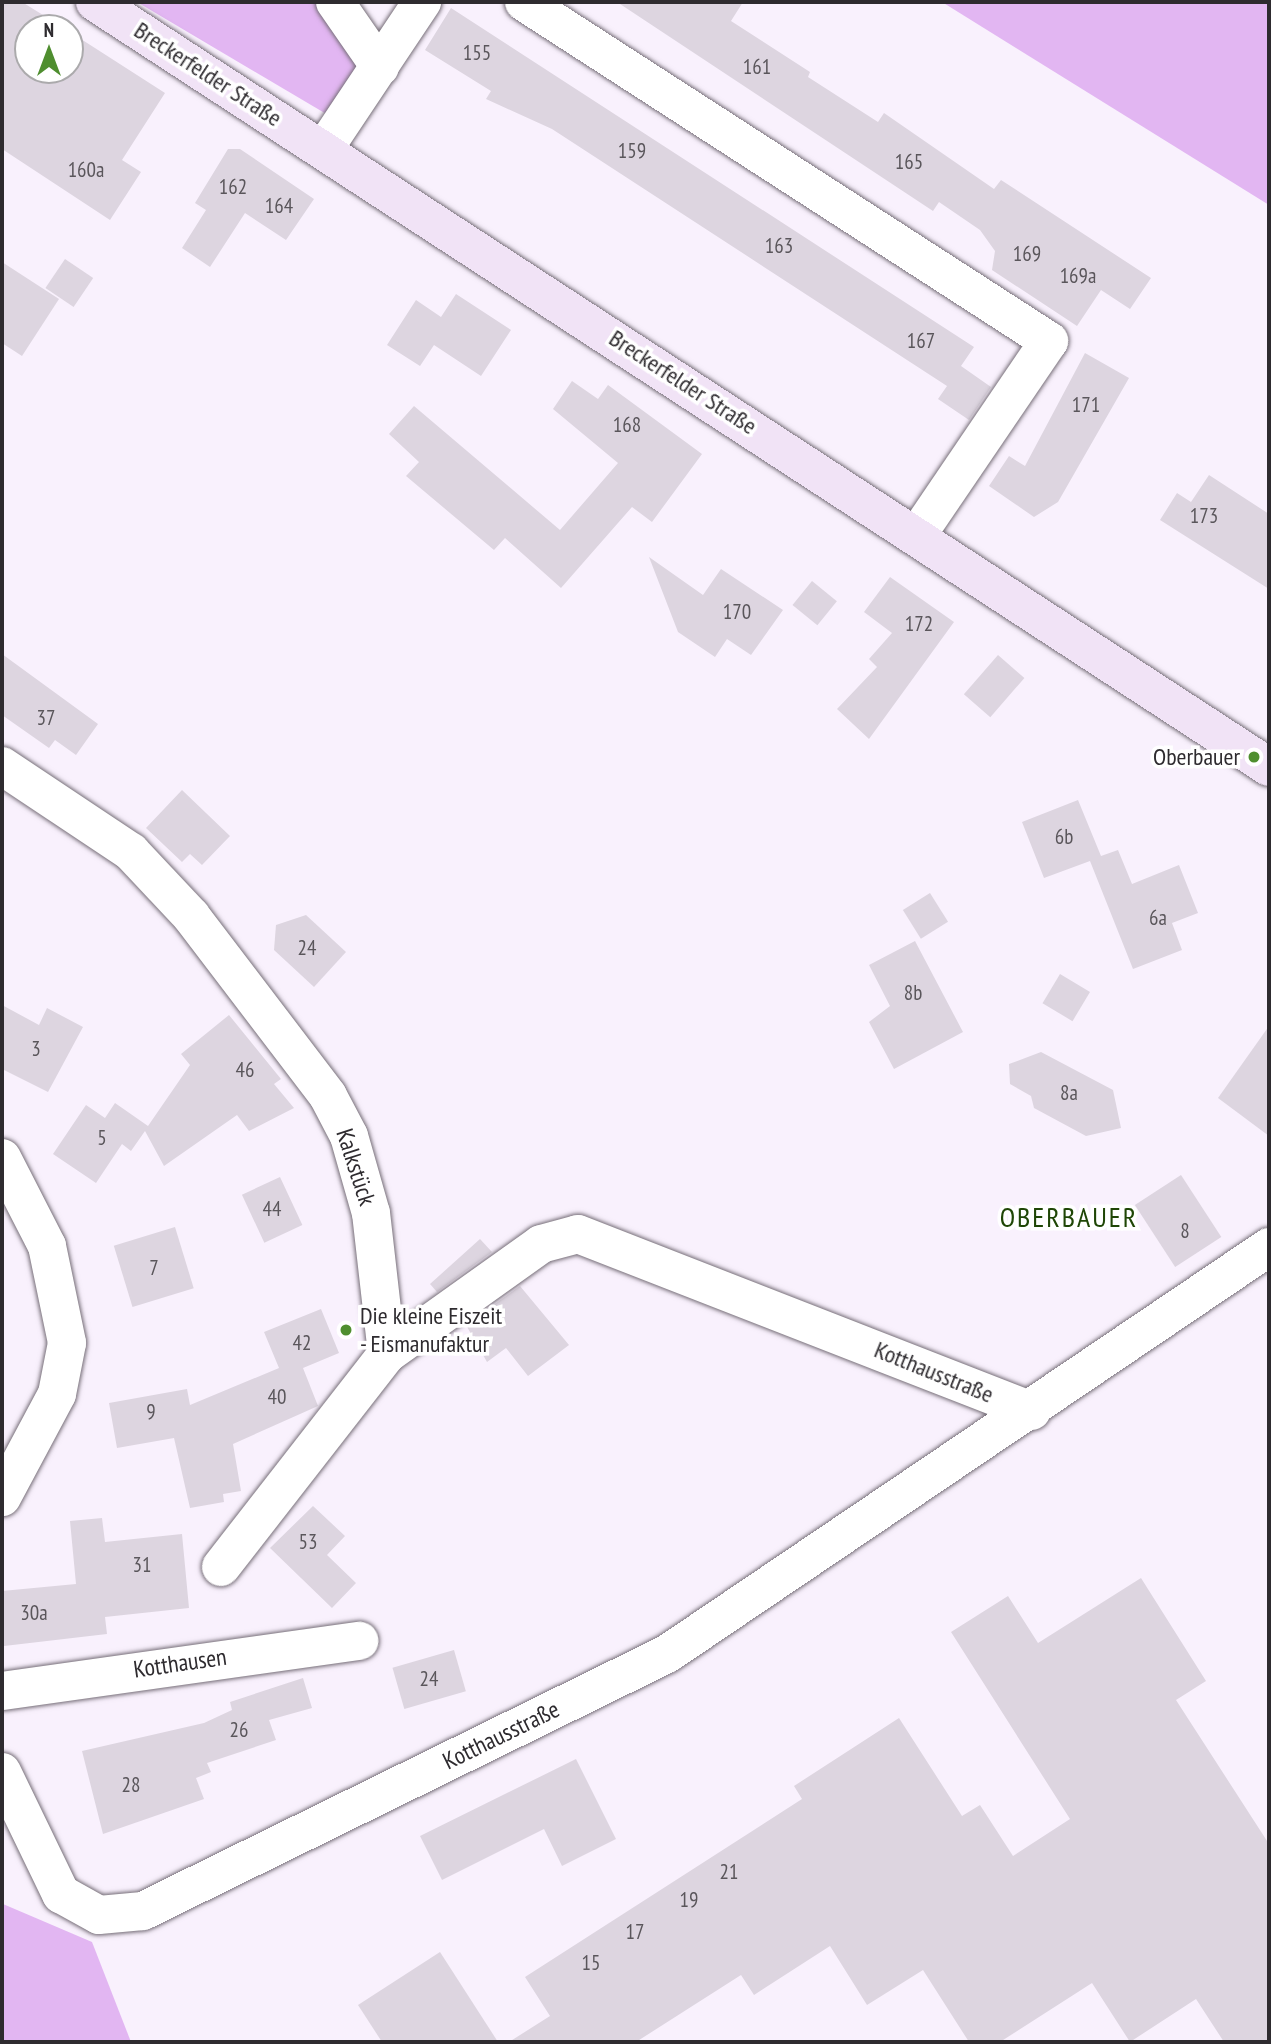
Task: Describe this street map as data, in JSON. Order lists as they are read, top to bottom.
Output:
{
  "streets": {
    "main road": ["Breckerfelder Straße"],
    "street": ["Kalkstück", "Kotthausstraße", "Kotthausen"]
  },
  "crossings": [
    ["Kalkstück", "Kotthausstraße"]
  ],
  "districts": ["OBERBAUER"],
  "places": ["Oberbauer", "Die kleine Eiszeit - Eismanufaktur"],
  "house_numbers": [
    "155",
    "161",
    "159",
    "165",
    "160a",
    "162",
    "164",
    "163",
    "169",
    "169a",
    "167",
    "171",
    "168",
    "173",
    "170",
    "172",
    "37",
    "6b",
    "6a",
    "24",
    "8b",
    "3",
    "46",
    "8a",
    "5",
    "44",
    "8",
    "7",
    "42",
    "40",
    "9",
    "53",
    "31",
    "30a",
    "24",
    "26",
    "28",
    "21",
    "19",
    "17",
    "15"
  ],
  "north": "top"
}
